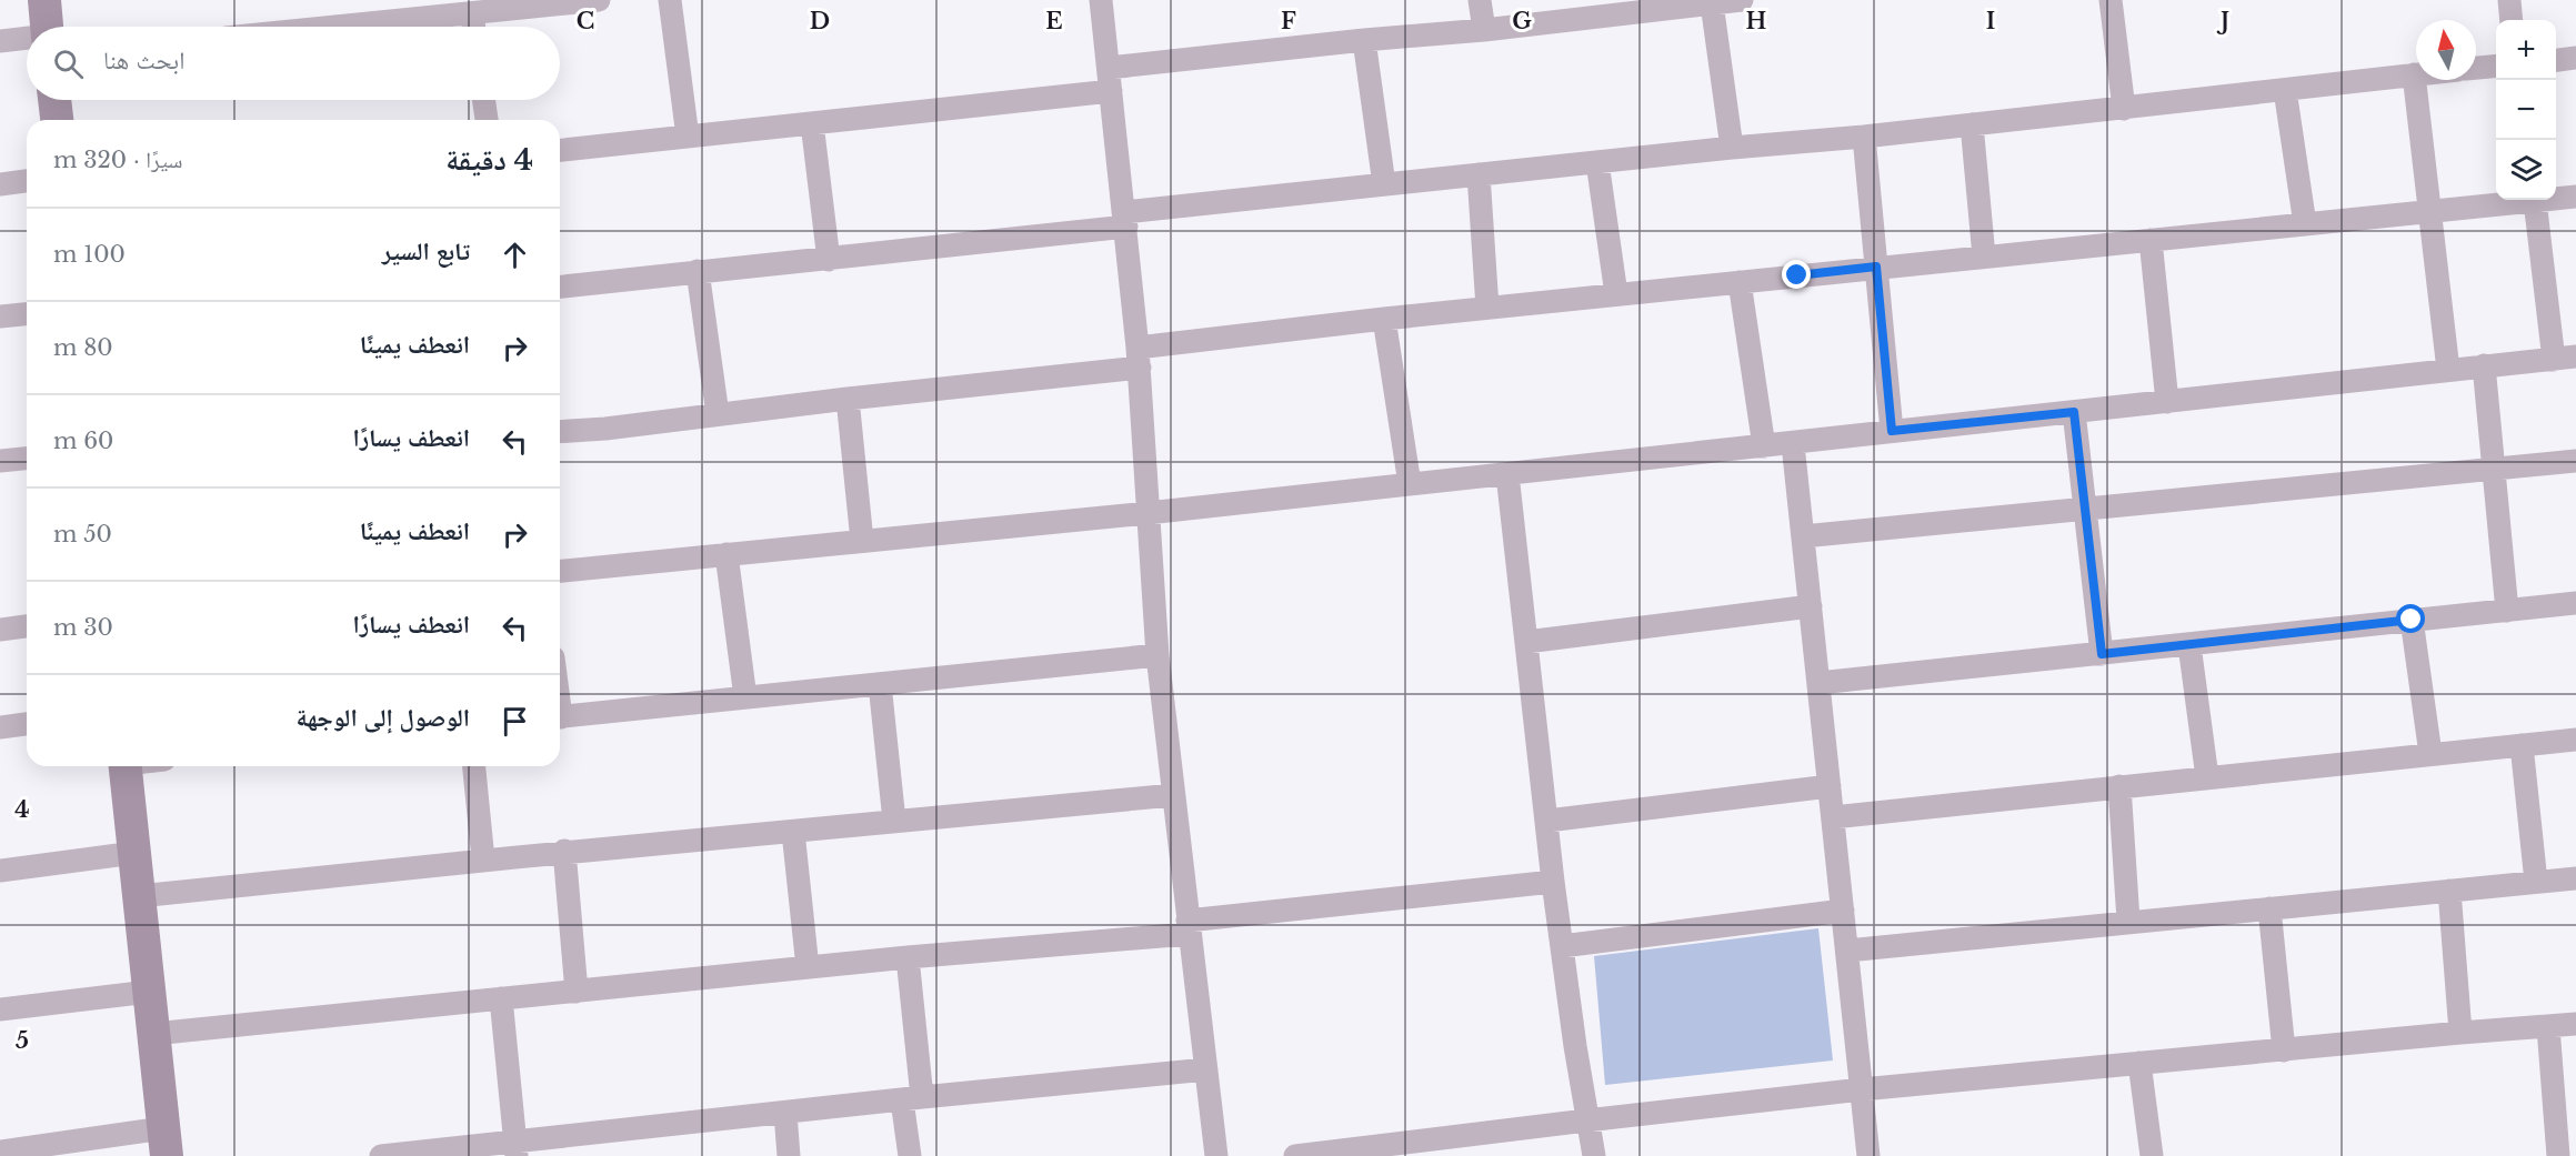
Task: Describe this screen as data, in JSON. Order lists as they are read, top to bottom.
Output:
{
  "north": "top",
  "page": {
    "map_buttons": ["+", "−"],
    "search": "ابحث هنا",
    "heading": ["4 دقيقة", "سيرًا · 320 m"],
    "list": [
      ["تابع السير", "100 m"],
      ["انعطف يمينًا", "80 m"],
      ["انعطف يسارًا", "60 m"],
      ["انعطف يمينًا", "50 m"],
      ["انعطف يسارًا", "30 m"],
      "الوصول إلى الوجهة"
    ]
  },
  "grid": {
    "columns": [
      "C",
      "D",
      "E",
      "F",
      "G",
      "H",
      "I",
      "J"
    ],
    "rows": ["4", "5"]
  }
}
